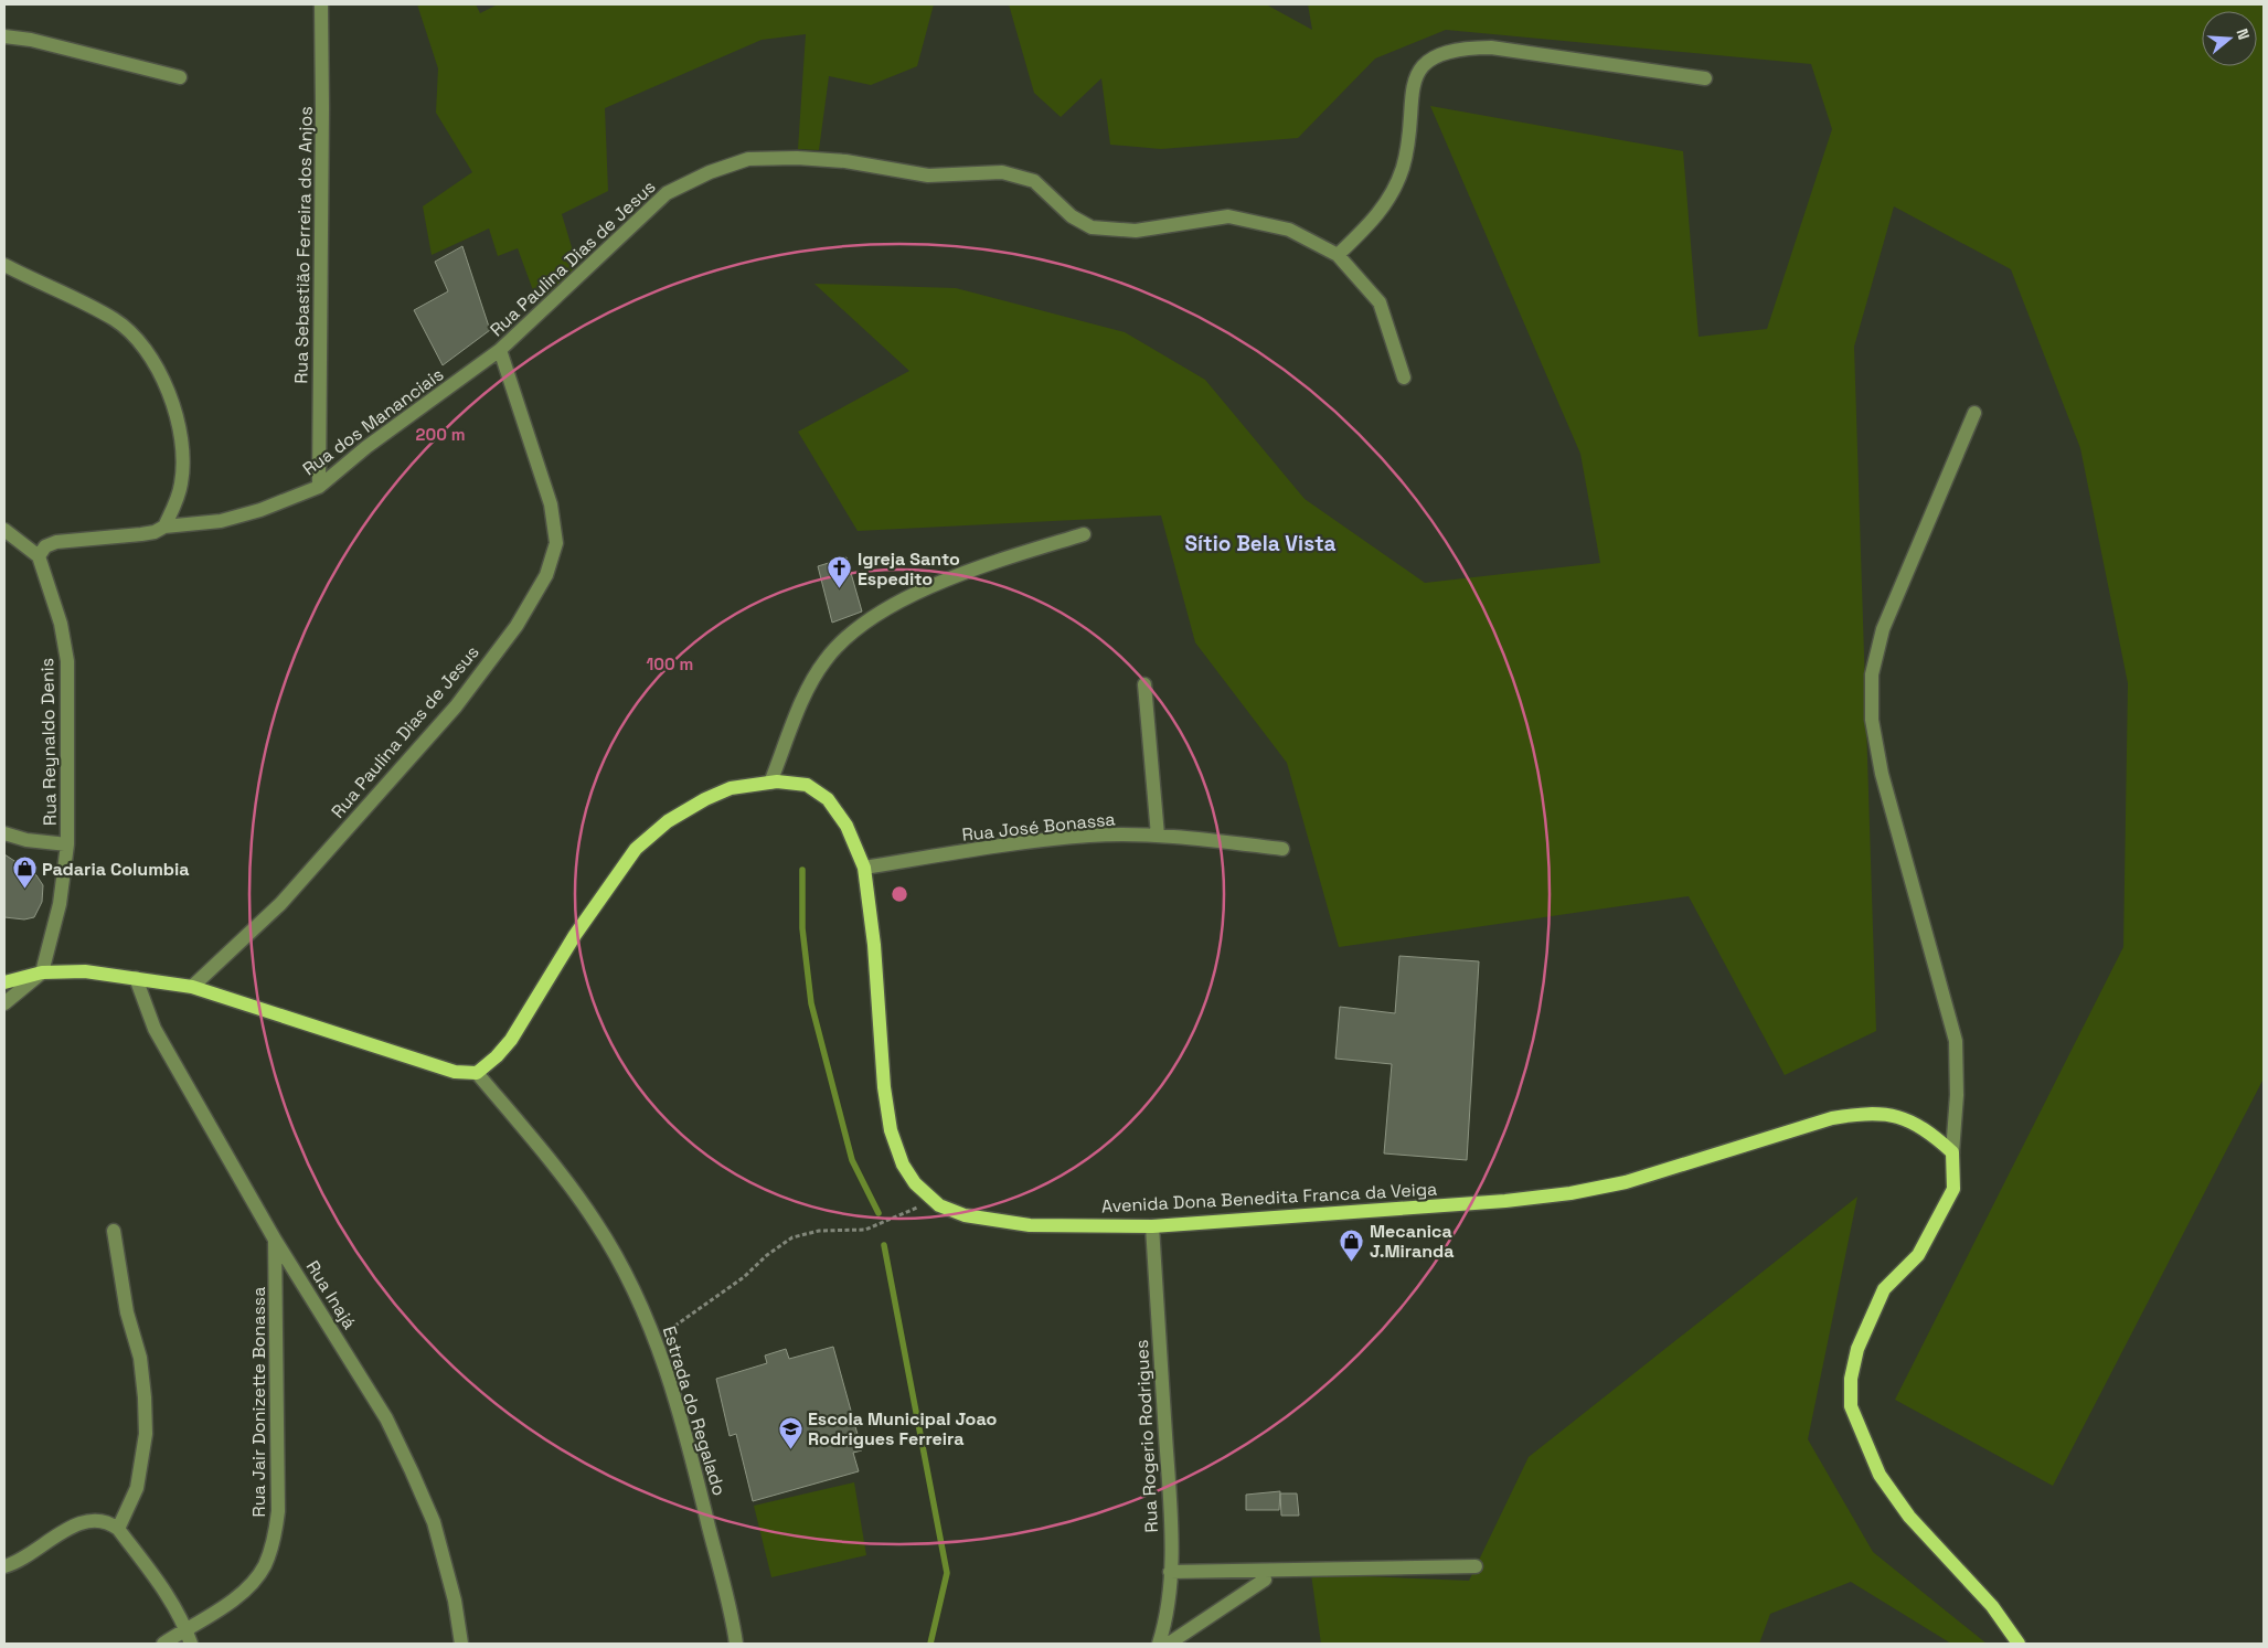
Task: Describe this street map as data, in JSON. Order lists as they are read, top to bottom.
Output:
{
  "streets": {
    "main road": ["Avenida Dona Benedita Franca da Veiga"],
    "street": [
      "Rua Sebastião Ferreira dos Anjos",
      "Rua Paulina Dias de Jesus",
      "Rua dos Mananciais",
      "Rua Reynaldo Denis",
      "Rua José Bonassa",
      "Rua Inajá",
      "Rua Jair Donizette Bonassa",
      "Estrada do Regalado",
      "Rua Rogerio Rodrigues"
    ]
  },
  "crossings": [
    ["Rua Sebastião Ferreira dos Anjos", "Rua dos Mananciais"],
    ["Rua Paulina Dias de Jesus", "Rua dos Mananciais"],
    ["Rua dos Mananciais", "Rua Reynaldo Denis"],
    ["Rua José Bonassa", "Avenida Dona Benedita Franca da Veiga"],
    ["Avenida Dona Benedita Franca da Veiga", "Estrada do Regalado"],
    ["Avenida Dona Benedita Franca da Veiga", "Rua Rogerio Rodrigues"],
    ["Rua Inajá", "Rua Jair Donizette Bonassa"]
  ],
  "districts": ["Sítio Bela Vista"],
  "places": {
    "church": ["Igreja Santo Espedito"],
    "shop": ["Padaria Columbia", "Mecanica J.Miranda"],
    "school or university": ["Escola Municipal Joao Rodrigues Ferreira"]
  },
  "north": "right",
  "rings": ["200 m", "100 m"]
}
